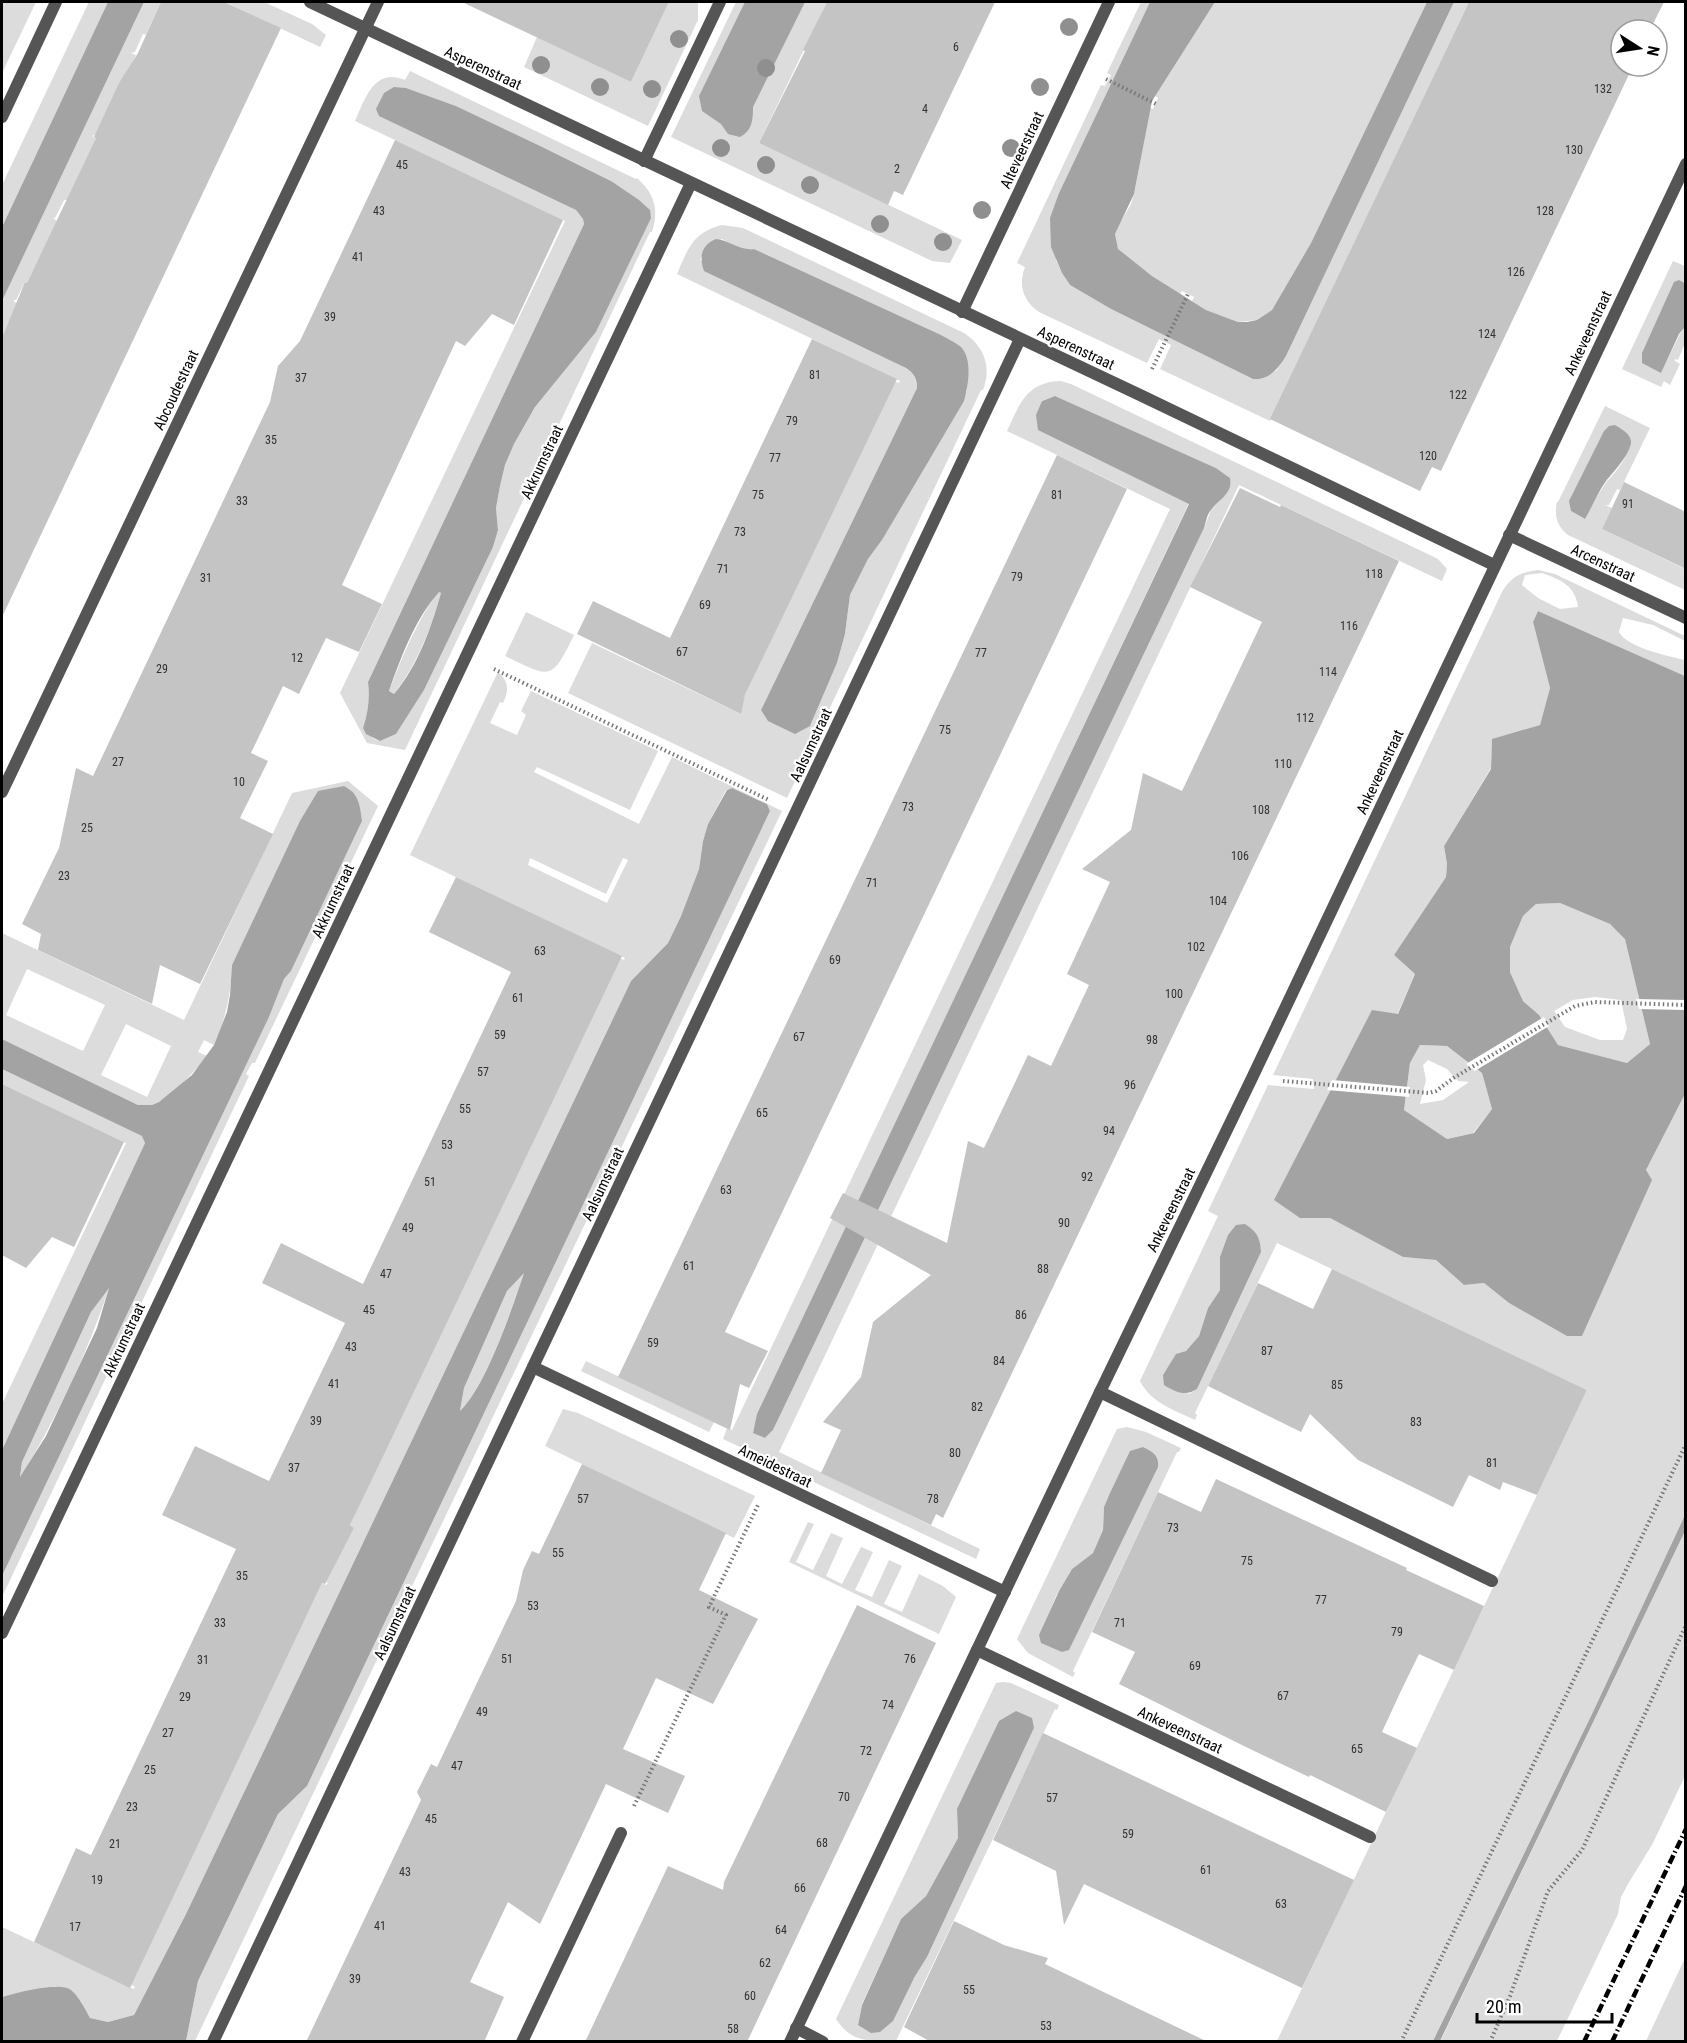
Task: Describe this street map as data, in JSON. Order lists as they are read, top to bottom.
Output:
{
  "streets": {
    "street": [
      "Asperenstraat",
      "Alteveerstraat",
      "Ankeveenstraat",
      "Abcoudestraat",
      "Akkrumstraat",
      "Arcenstraat",
      "Aalsumstraat",
      "Ameidestraat"
    ]
  },
  "crossings": [
    ["Asperenstraat", "Alteveerstraat"],
    ["Asperenstraat", "Ankeveenstraat"],
    ["Asperenstraat", "Abcoudestraat"],
    ["Asperenstraat", "Akkrumstraat"],
    ["Asperenstraat", "Aalsumstraat"],
    ["Ankeveenstraat", "Arcenstraat"],
    ["Ankeveenstraat", "Ameidestraat"],
    ["Aalsumstraat", "Ameidestraat"]
  ],
  "house_numbers": [
    "6",
    "132",
    "4",
    "130",
    "45",
    "2",
    "43",
    "128",
    "41",
    "126",
    "39",
    "124",
    "81",
    "37",
    "122",
    "79",
    "35",
    "120",
    "77",
    "75",
    "81",
    "33",
    "91",
    "73",
    "71",
    "118",
    "79",
    "31",
    "69",
    "116",
    "67",
    "77",
    "12",
    "29",
    "114",
    "112",
    "75",
    "27",
    "110",
    "10",
    "73",
    "108",
    "25",
    "106",
    "23",
    "71",
    "104",
    "102",
    "63",
    "69",
    "100",
    "61",
    "59",
    "67",
    "98",
    "57",
    "96",
    "55",
    "65",
    "94",
    "53",
    "92",
    "51",
    "63",
    "90",
    "49",
    "61",
    "88",
    "47",
    "45",
    "86",
    "59",
    "43",
    "87",
    "84",
    "41",
    "85",
    "82",
    "39",
    "83",
    "80",
    "81",
    "37",
    "57",
    "78",
    "73",
    "55",
    "75",
    "35",
    "77",
    "53",
    "33",
    "71",
    "79",
    "51",
    "76",
    "31",
    "69",
    "67",
    "29",
    "74",
    "49",
    "27",
    "65",
    "72",
    "47",
    "25",
    "70",
    "57",
    "23",
    "45",
    "59",
    "68",
    "21",
    "61",
    "43",
    "19",
    "66",
    "63",
    "41",
    "17",
    "64",
    "62",
    "39",
    "55",
    "60",
    "53",
    "58"
  ],
  "scale_bar": "20 m",
  "north": "right"
}
